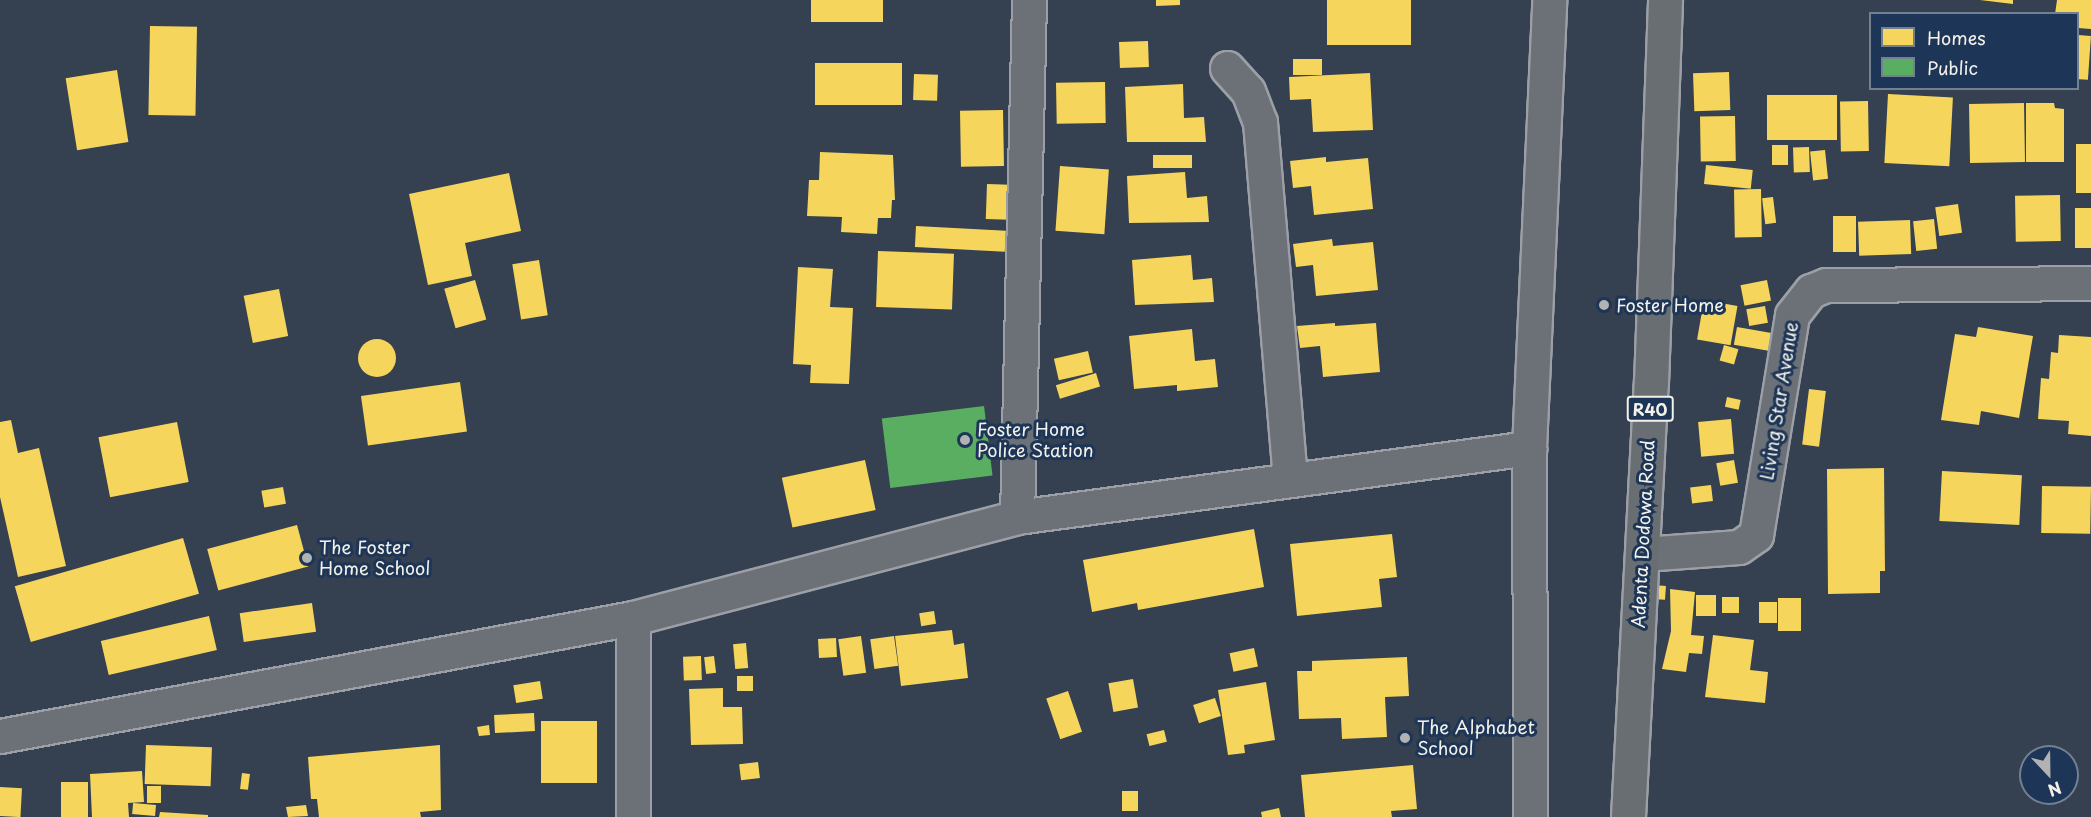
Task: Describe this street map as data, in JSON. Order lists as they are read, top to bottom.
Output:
{
  "streets": {
    "main road": ["R40", "Adenta Dodowa Road"],
    "street": ["Living Star Avenue"]
  },
  "crossings": [
    ["Living Star Avenue", "Adenta Dodowa Road"]
  ],
  "places": [
    "Foster Home",
    "Foster Home Police Station",
    "The Foster Home School",
    "The Alphabet School"
  ],
  "legend": ["Homes", "Public"],
  "north": "bottom"
}
